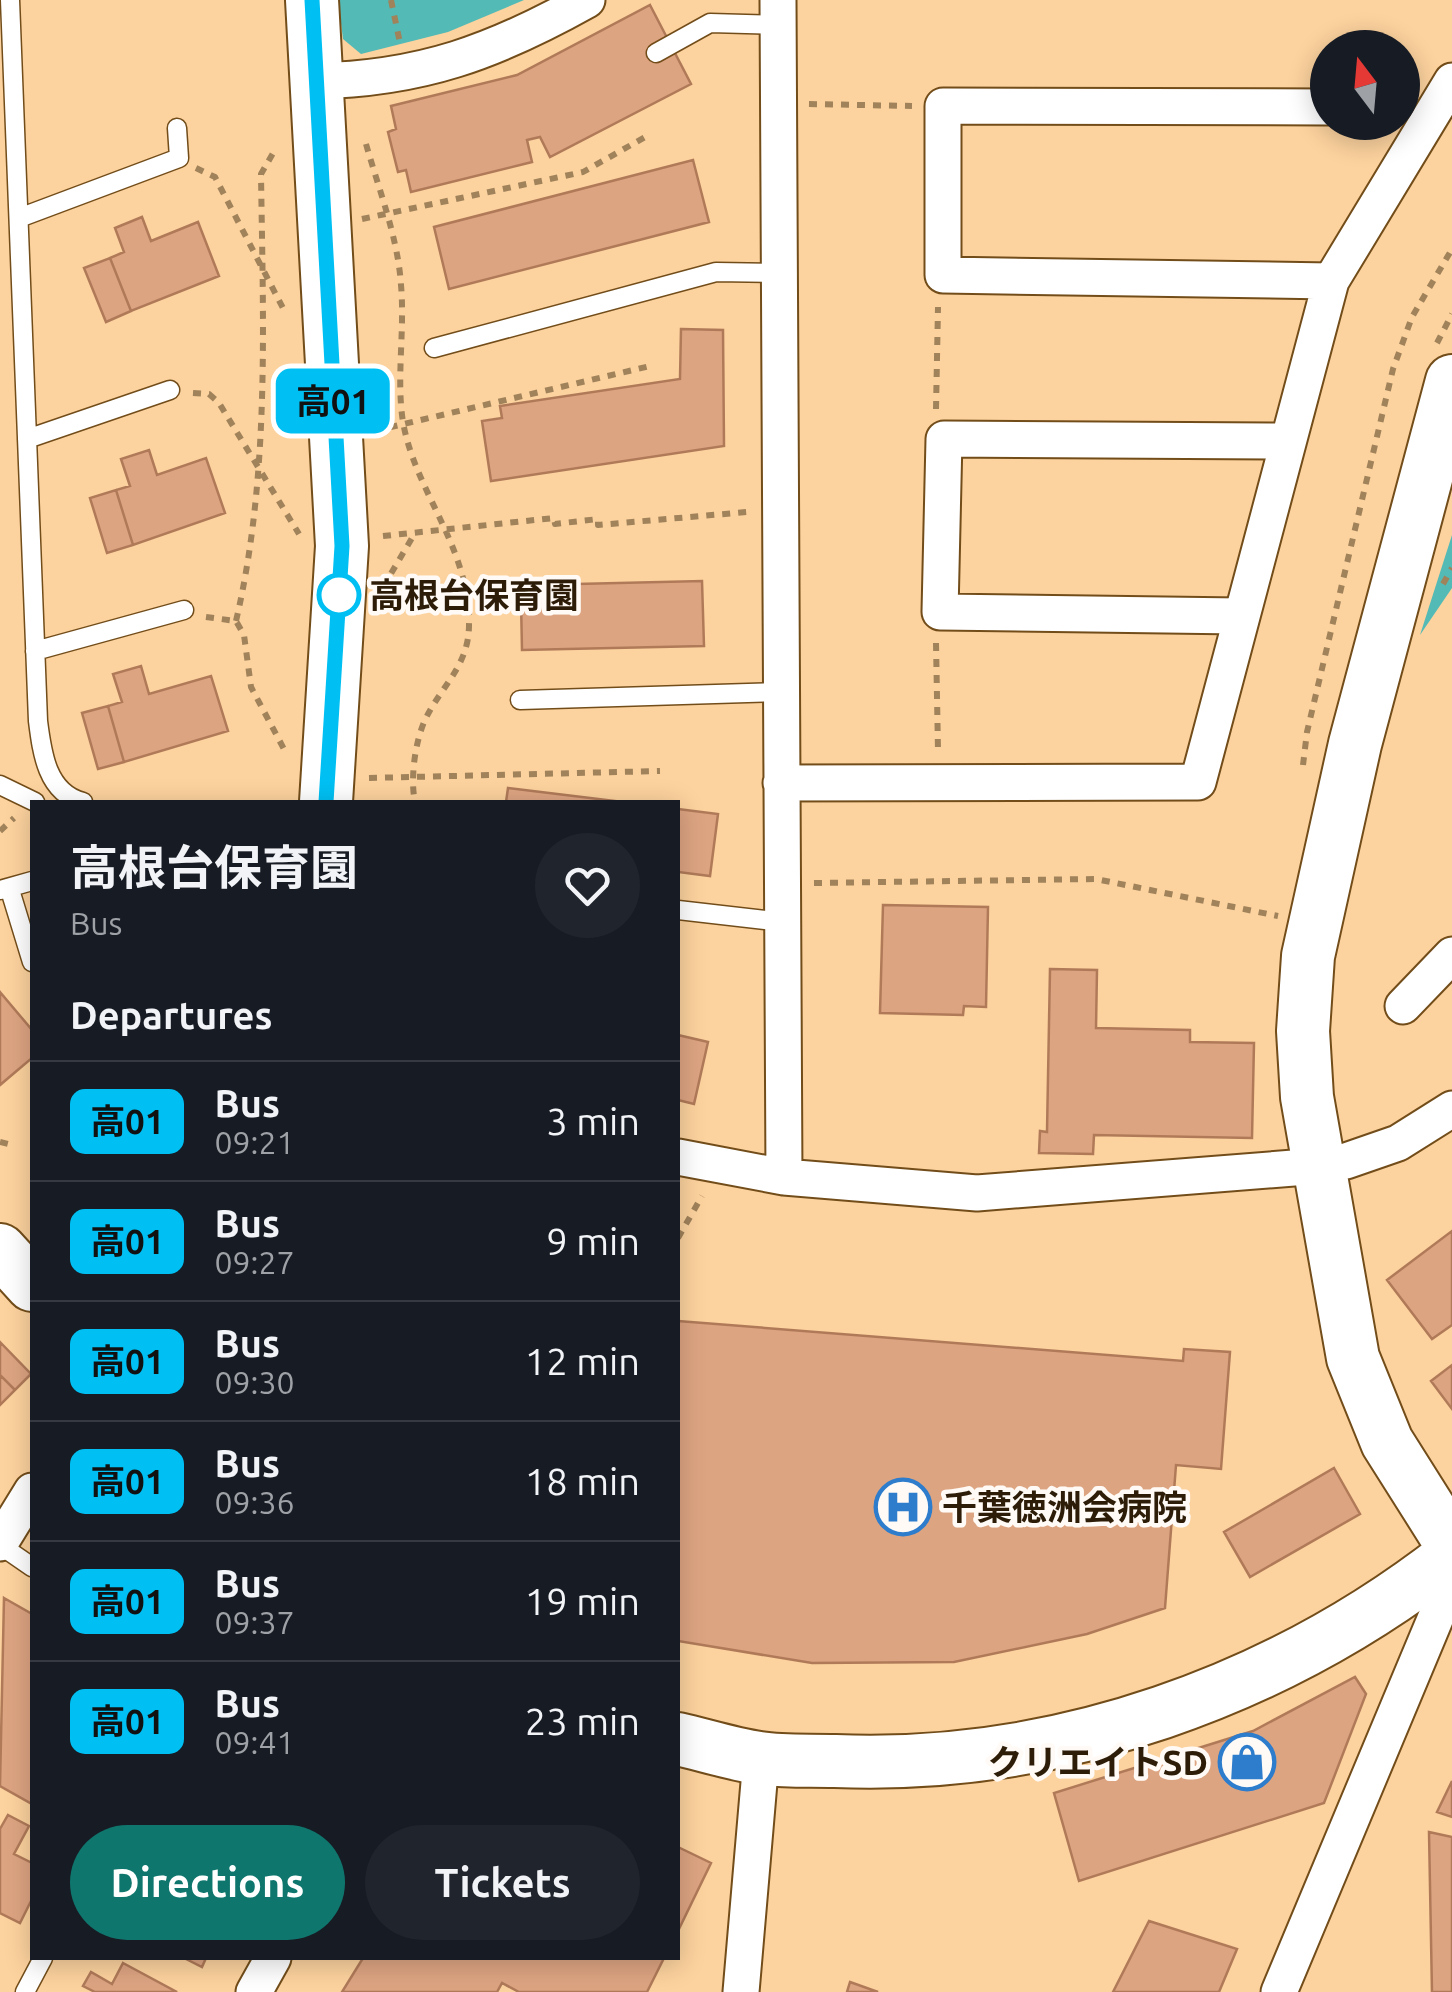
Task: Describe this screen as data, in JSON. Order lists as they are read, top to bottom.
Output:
{
  "places": {
    "other": ["高根台保育園"],
    "hospital": ["千葉徳洲会病院"],
    "shop": ["クリエイトSD"]
  },
  "lines": ["bus line 高01"],
  "north": "top",
  "page": {
    "on_map": "高01",
    "heading": [
      ["高根台保育園", "Bus"],
      "Departures"
    ],
    "list": [
      {
        "mark": "高01",
        "name": "Bus",
        "note": "09:21",
        "value": "3 min"
      },
      {
        "mark": "高01",
        "name": "Bus",
        "note": "09:27",
        "value": "9 min"
      },
      {
        "mark": "高01",
        "name": "Bus",
        "note": "09:30",
        "value": "12 min"
      },
      {
        "mark": "高01",
        "name": "Bus",
        "note": "09:36",
        "value": "18 min"
      },
      {
        "mark": "高01",
        "name": "Bus",
        "note": "09:37",
        "value": "19 min"
      },
      {
        "mark": "高01",
        "name": "Bus",
        "note": "09:41",
        "value": "23 min"
      }
    ],
    "buttons": ["Directions", "Tickets"]
  }
}
